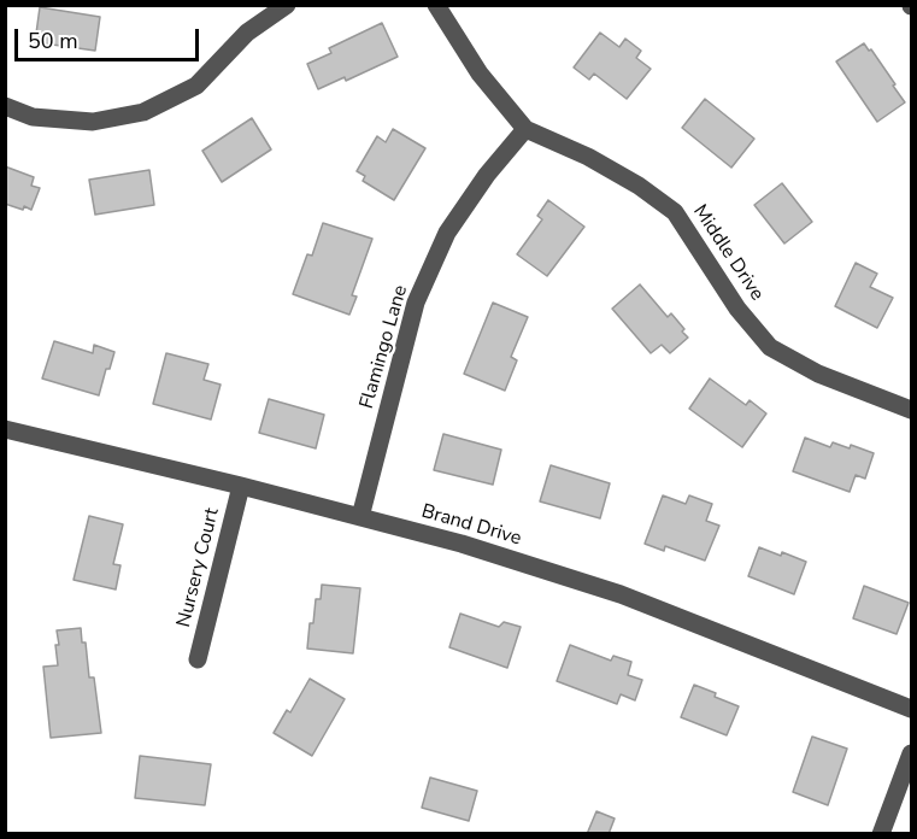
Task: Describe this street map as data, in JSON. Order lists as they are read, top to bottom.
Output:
{
  "streets": {
    "street": [
      "Middle Drive",
      "Flamingo Lane",
      "Brand Drive",
      "Nursery Court"
    ]
  },
  "crossings": [
    ["Middle Drive", "Flamingo Lane"],
    ["Flamingo Lane", "Brand Drive"],
    ["Brand Drive", "Nursery Court"]
  ],
  "scale_bar": "50 m"
}
